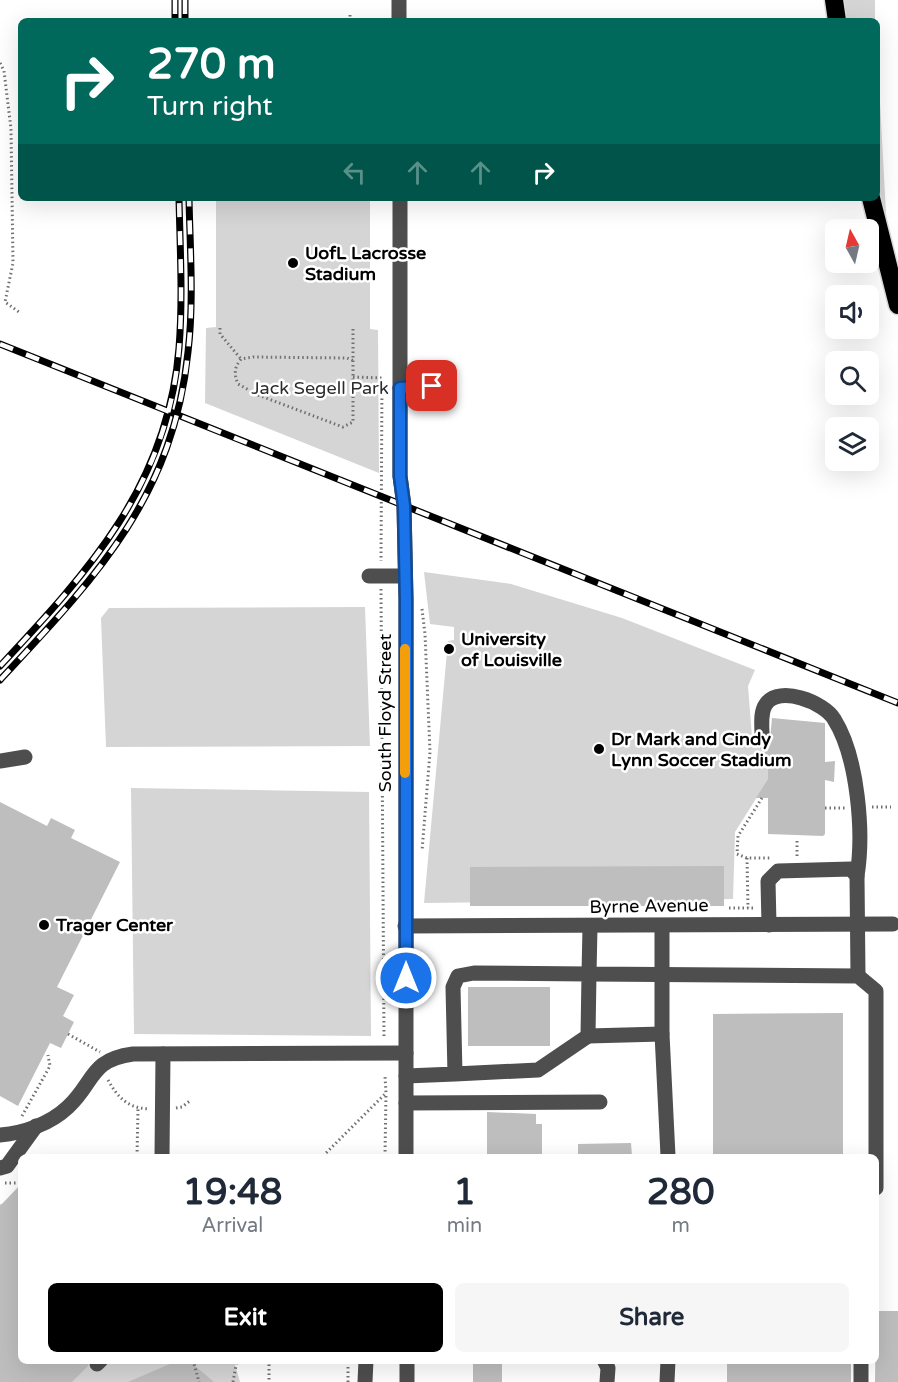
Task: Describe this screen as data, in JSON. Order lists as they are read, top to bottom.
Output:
{
  "streets": {
    "street": ["South Floyd Street", "Byrne Avenue"]
  },
  "crossings": [
    ["South Floyd Street", "Byrne Avenue"]
  ],
  "parks": ["Jack Segell Park"],
  "places": [
    "UofL Lacrosse Stadium",
    "University of Louisville",
    "Dr Mark and Cindy Lynn Soccer Stadium",
    "Trager Center"
  ],
  "north": "top",
  "page": {
    "turn": ["270 m", "Turn right"],
    "eta": [
      "19:48",
      "Arrival",
      "1",
      "min",
      "280",
      "m"
    ],
    "buttons": ["Exit", "Share"]
  }
}
